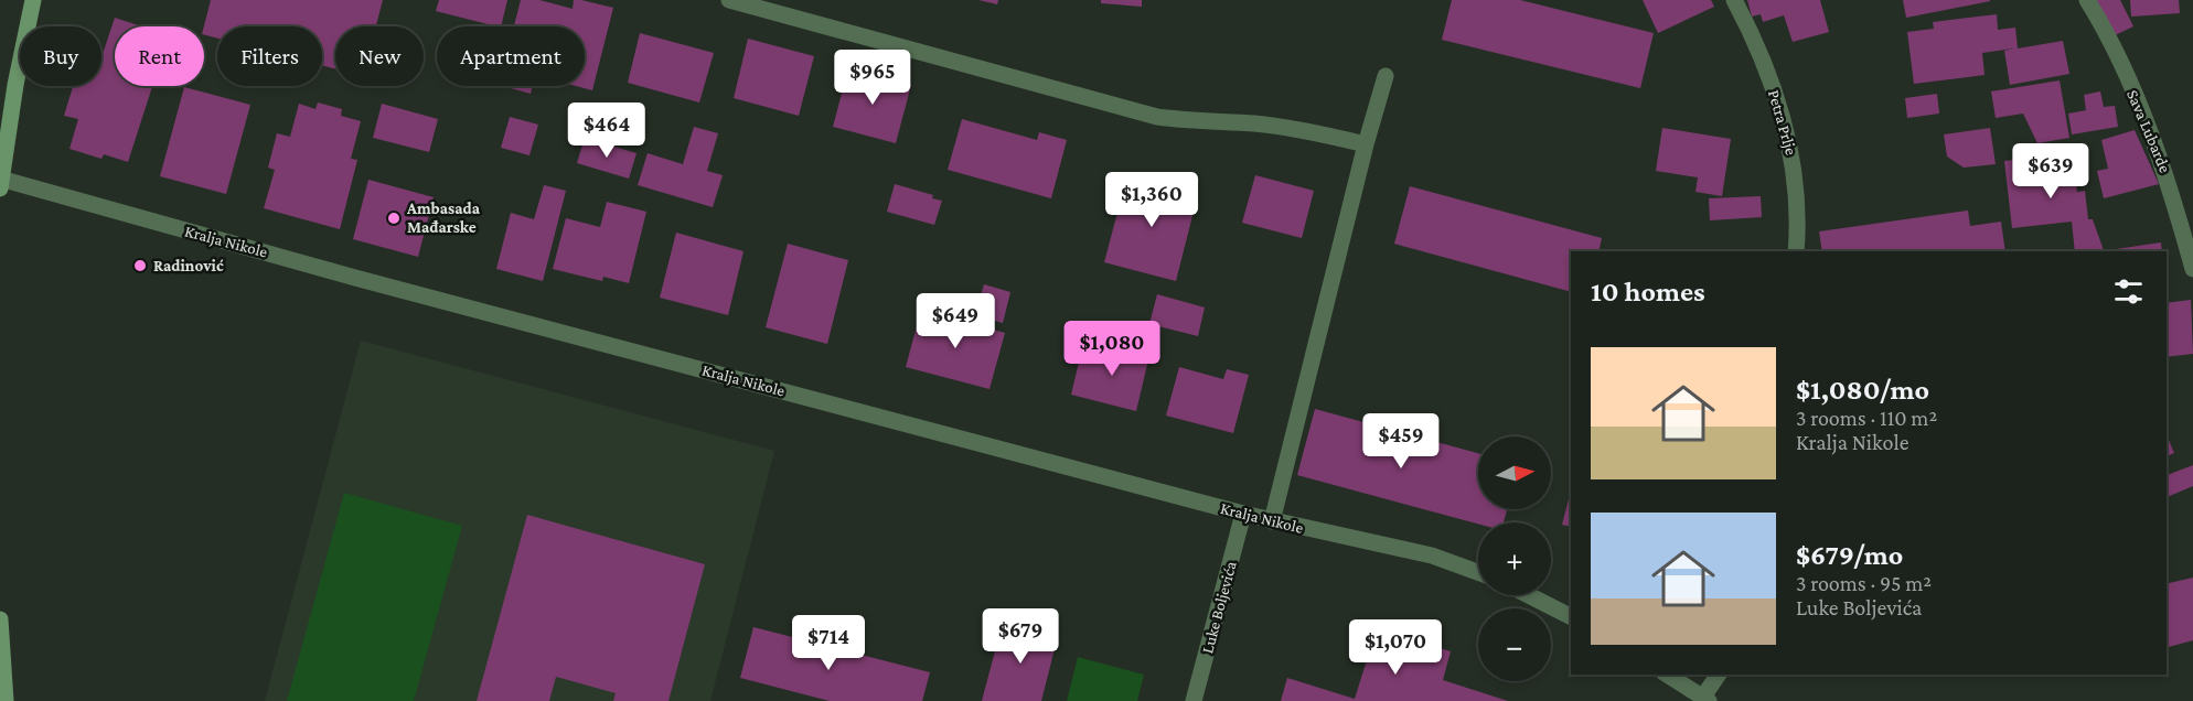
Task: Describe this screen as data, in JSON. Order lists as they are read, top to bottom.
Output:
{
  "streets": {
    "street": [
      "Petra Prlje",
      "Sava Lubarde",
      "Kralja Nikole",
      "Luke Boljevića"
    ]
  },
  "crossings": [
    ["Kralja Nikole", "Luke Boljevića"]
  ],
  "places": ["Ambasada Mađarske", "Radinović"],
  "north": "right",
  "page": {
    "chip": [
      "Buy",
      "Rent",
      "Filters",
      "New",
      "Apartment"
    ],
    "price": [
      "$965",
      "$464",
      "$639",
      "$1,360",
      "$649",
      "$1,080",
      "$459",
      "$679",
      "$714",
      "$1,070"
    ],
    "heading": "10 homes",
    "list": [
      {
        "name": "$1,080/mo",
        "note": "3 rooms · 110 m² · Kralja Nikole"
      },
      {
        "name": "$679/mo",
        "note": "3 rooms · 95 m² · Luke Boljevića"
      }
    ],
    "map_buttons": ["+", "−"]
  }
}
